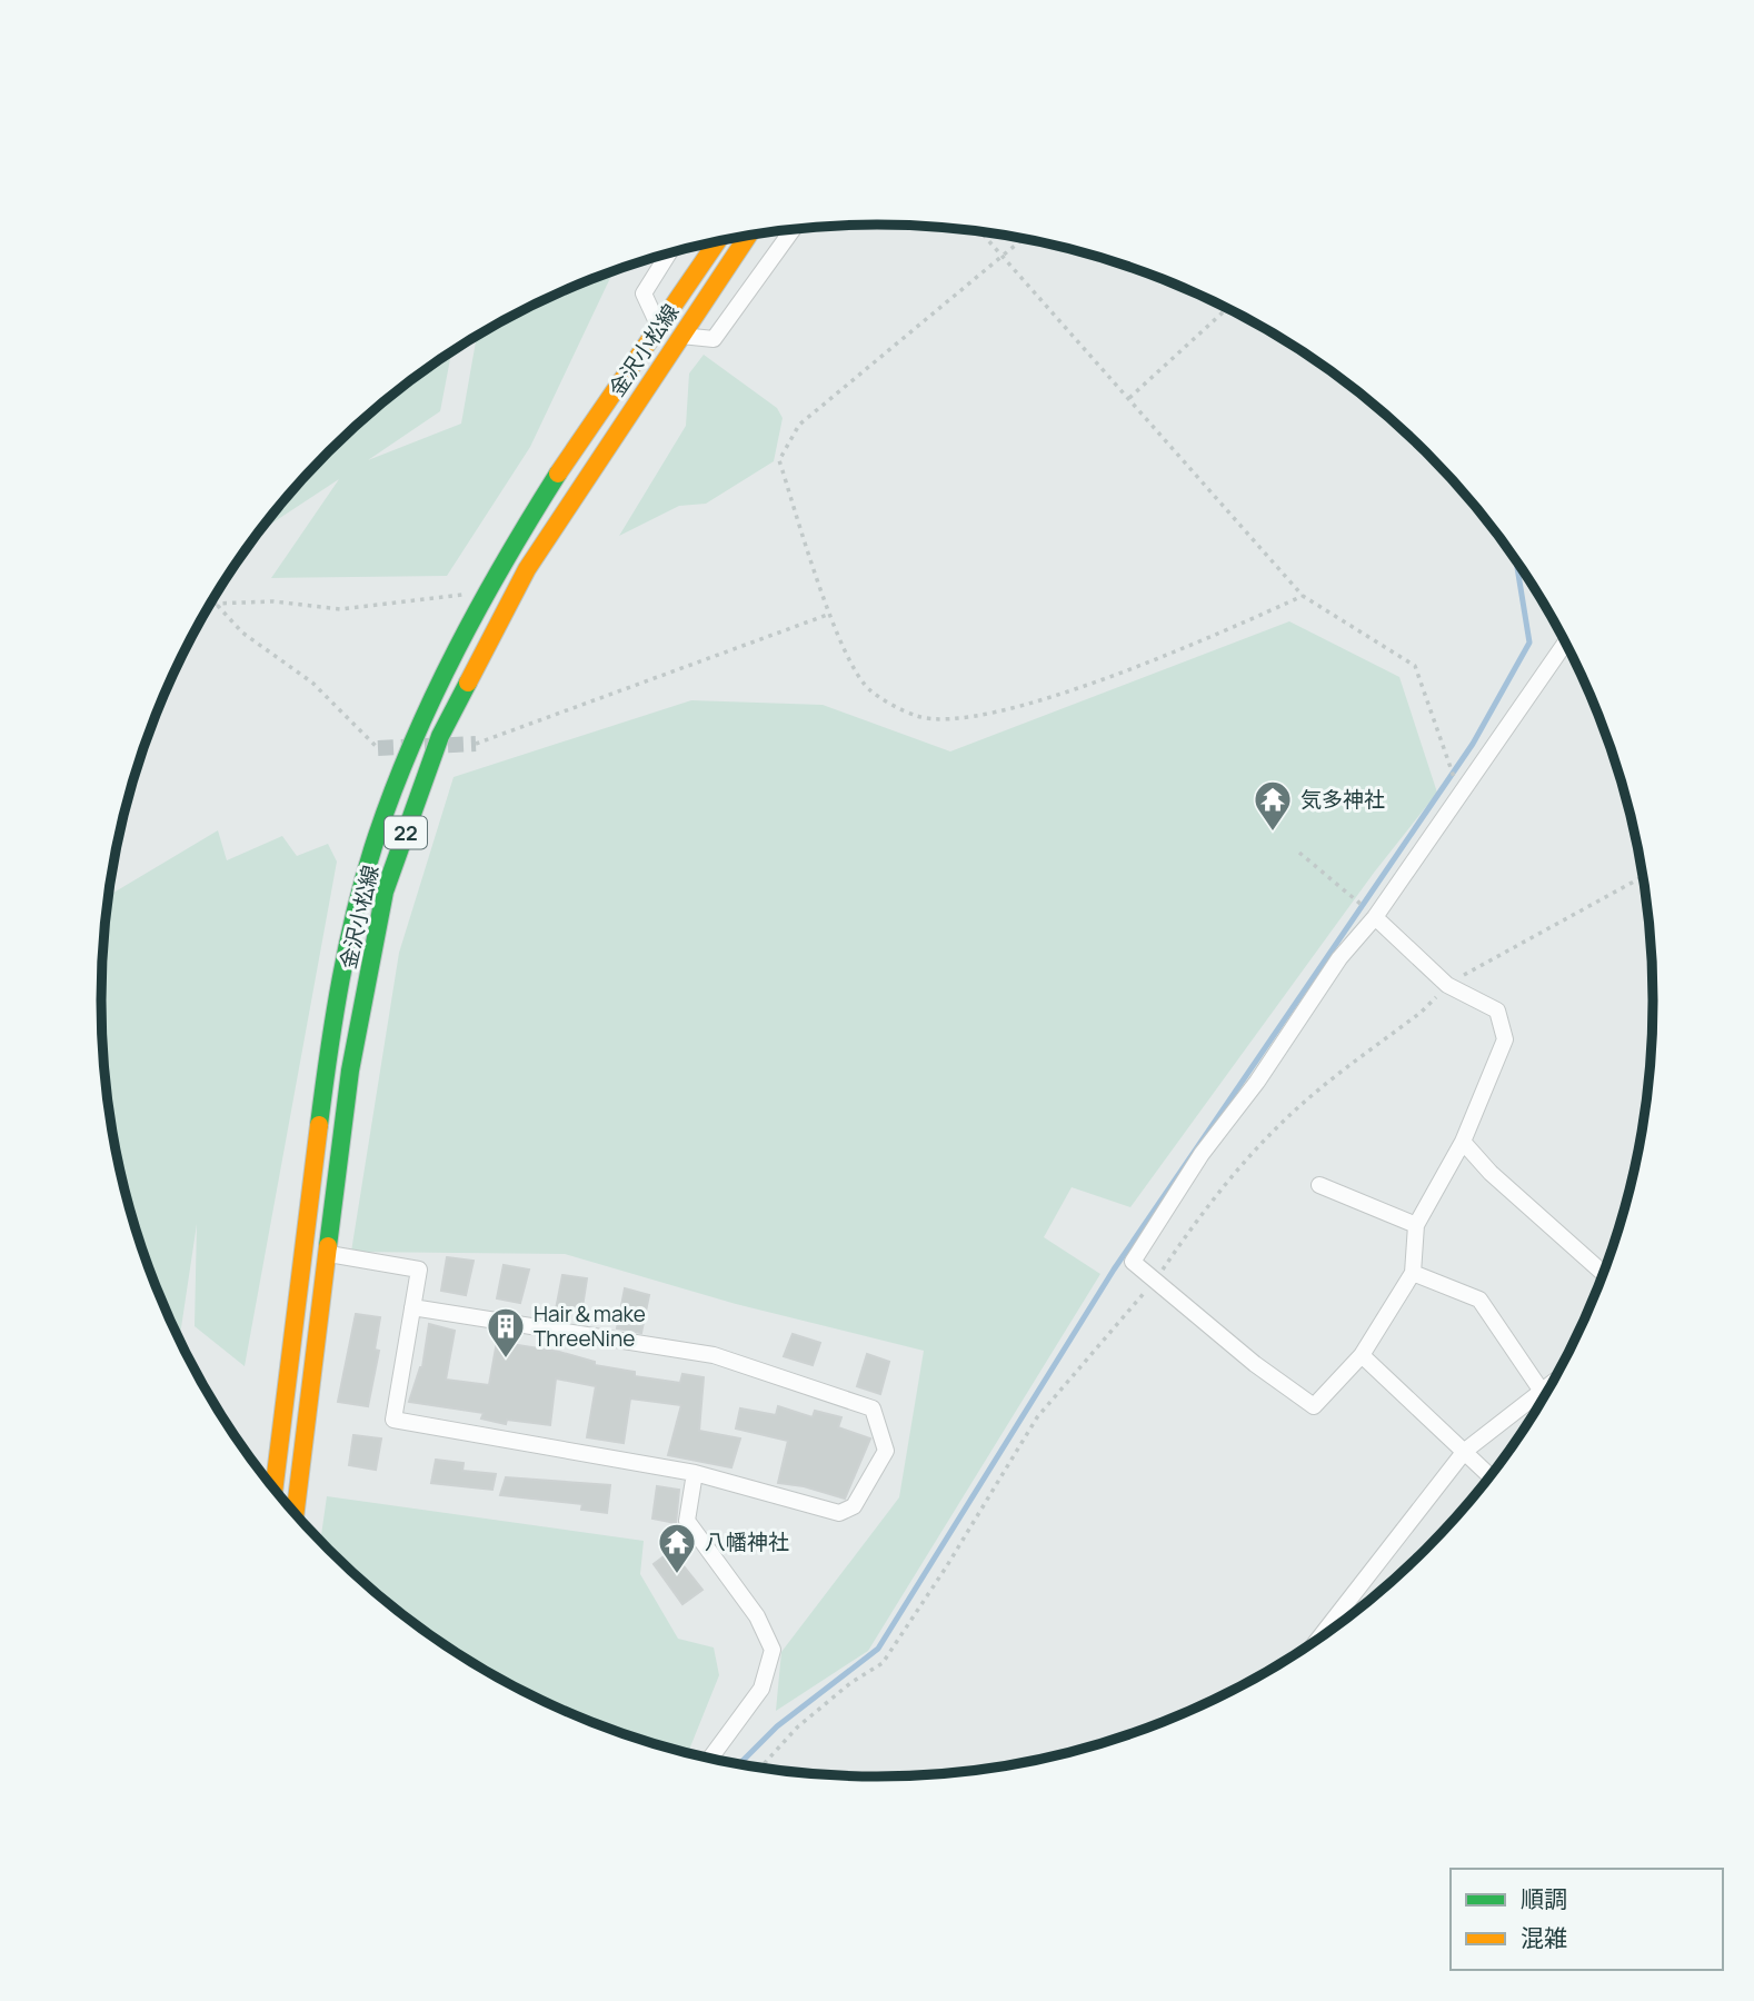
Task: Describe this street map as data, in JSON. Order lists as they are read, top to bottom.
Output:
{
  "streets": {
    "main road": ["金沢小松線", "22"]
  },
  "places": {
    "temple": ["気多神社", "八幡神社"],
    "building": ["Hair＆make ThreeNine"]
  },
  "legend": ["順調", "混雑"]
}
